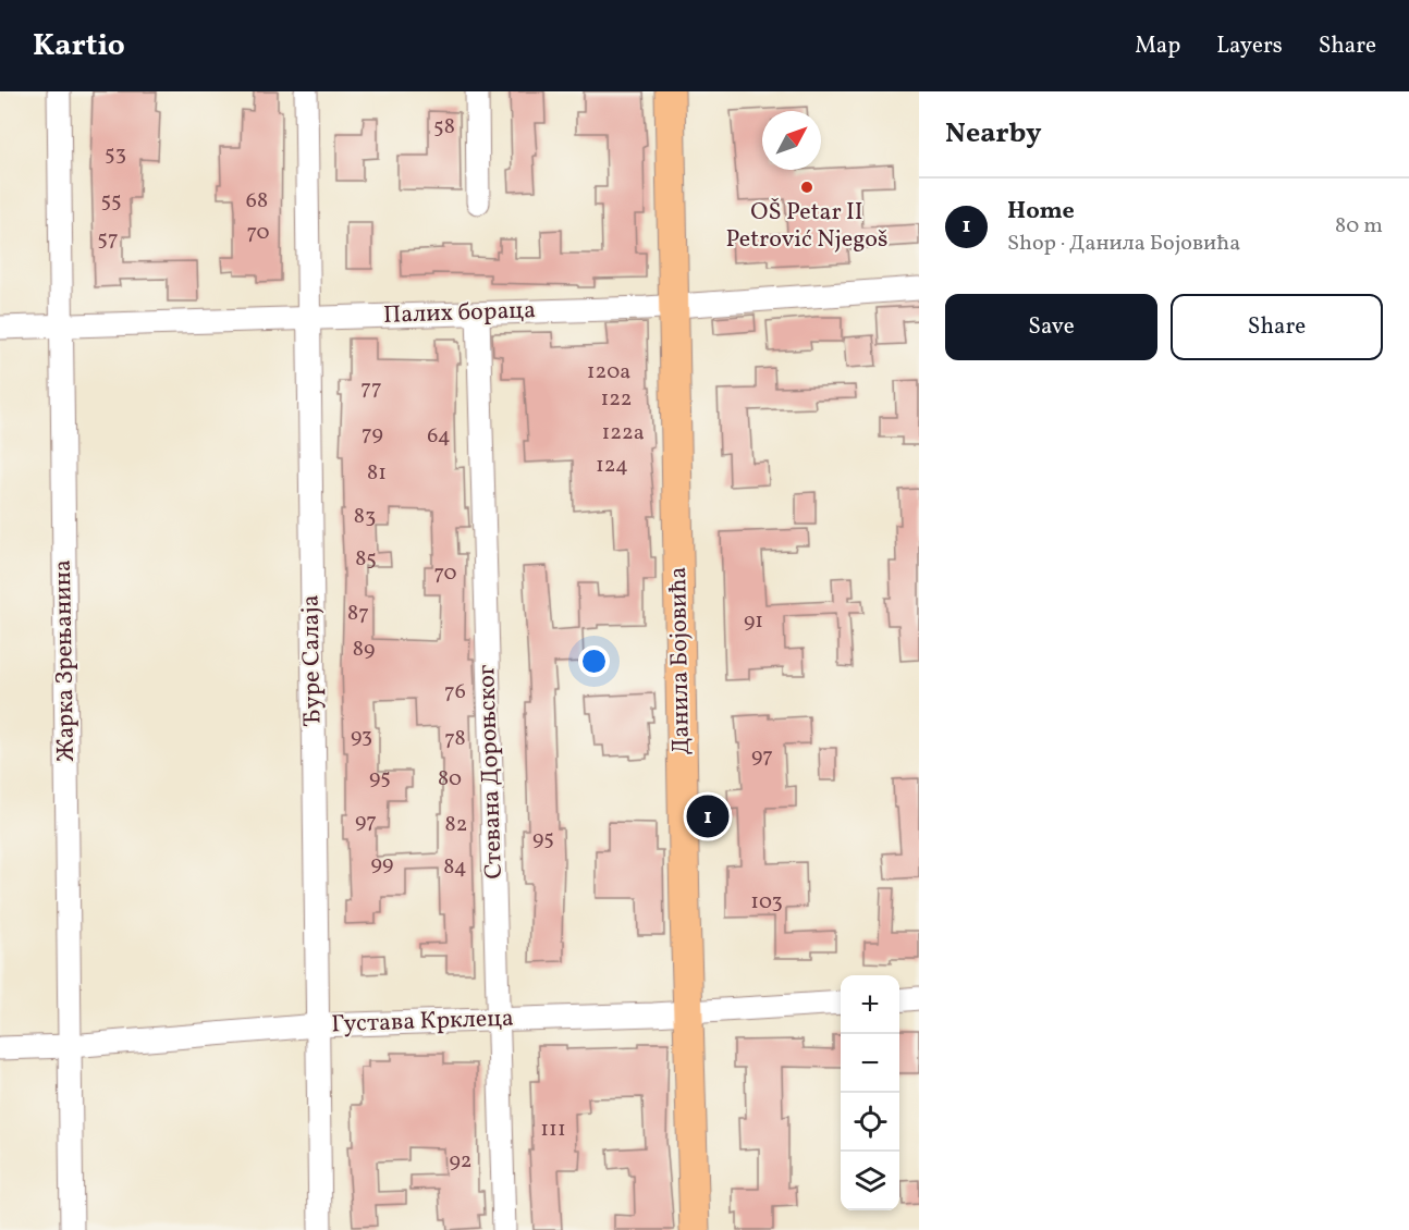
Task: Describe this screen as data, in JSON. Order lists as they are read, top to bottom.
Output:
{
  "streets": {
    "main road": ["Данила Бојовића"],
    "street": [
      "Палих бораца",
      "Жарка Зрењанина",
      "Ђуре Салаја",
      "Стевана Дороњског",
      "Густава Крклеца"
    ]
  },
  "crossings": [
    ["Палих бораца", "Жарка Зрењанина"],
    ["Палих бораца", "Ђуре Салаја"],
    ["Палих бораца", "Данила Бојовића"],
    ["Палих бораца", "Стевана Дороњског"],
    ["Жарка Зрењанина", "Густава Крклеца"],
    ["Ђуре Салаја", "Густава Крклеца"],
    ["Данила Бојовића", "Густава Крклеца"],
    ["Стевана Дороњског", "Густава Крклеца"]
  ],
  "places": ["OŠ Petar II Petrović Njegoš"],
  "house_numbers": [
    "58",
    "53",
    "55",
    "68",
    "70",
    "57",
    "120a",
    "77",
    "122",
    "122a",
    "79",
    "64",
    "124",
    "81",
    "83",
    "85",
    "70",
    "87",
    "91",
    "89",
    "76",
    "93",
    "78",
    "97",
    "95",
    "80",
    "97",
    "82",
    "95",
    "99",
    "84",
    "103",
    "111",
    "92"
  ],
  "north": "top right",
  "page": {
    "header": "Kartio",
    "nav": ["Map", "Layers", "Share"],
    "heading": "Nearby",
    "list": [
      {
        "mark": "1",
        "name": "Home",
        "note": "Shop · Данила Бојовића",
        "value": "80 m"
      }
    ],
    "buttons": ["Save", "Share"],
    "pins": "1",
    "map_buttons": ["+", "−"]
  }
}
